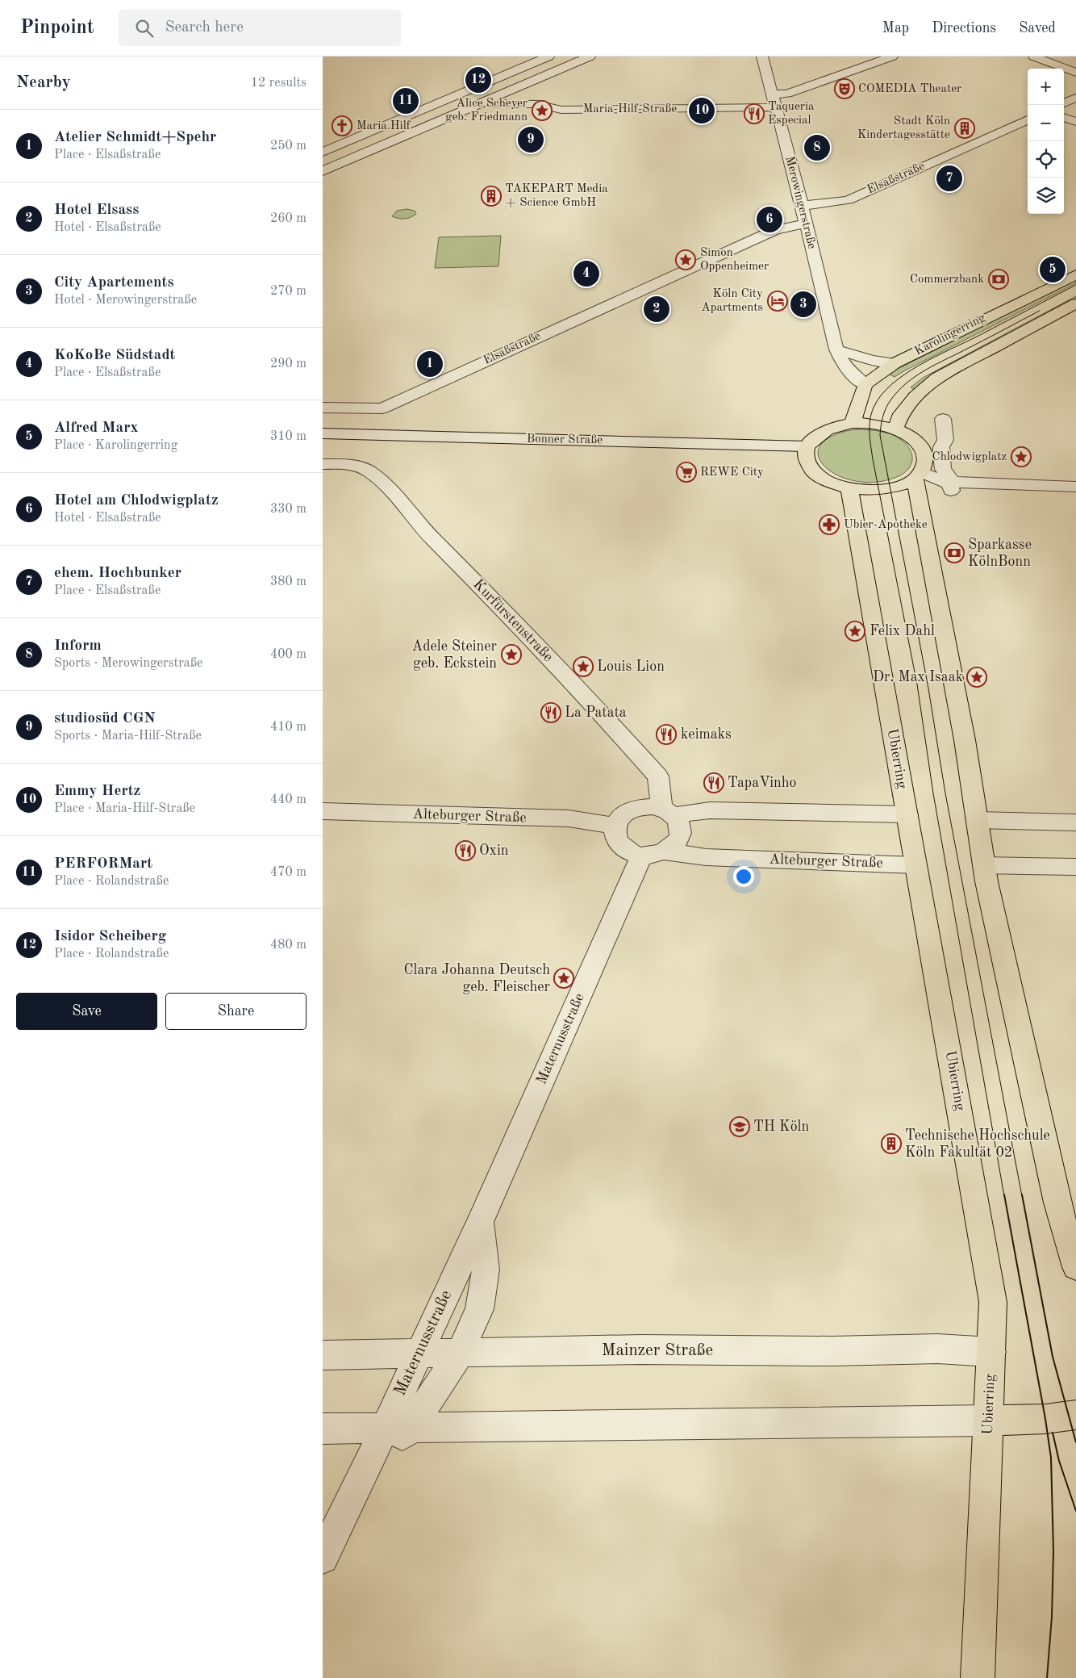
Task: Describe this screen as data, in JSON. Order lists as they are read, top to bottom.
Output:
{
  "streets": {
    "main road": ["Karolingerring", "Ubierring"],
    "street": [
      "Maria-Hilf-Straße",
      "Elsaßstraße",
      "Merowingerstraße",
      "Bonner Straße",
      "Kurfürstenstraße",
      "Alteburger Straße",
      "Maternusstraße",
      "Mainzer Straße"
    ]
  },
  "crossings": [
    ["Maria-Hilf-Straße", "Merowingerstraße"],
    ["Elsaßstraße", "Merowingerstraße"],
    ["Merowingerstraße", "Karolingerring"],
    ["Bonner Straße", "Ubierring"],
    ["Kurfürstenstraße", "Alteburger Straße"],
    ["Kurfürstenstraße", "Maternusstraße"],
    ["Ubierring", "Alteburger Straße"],
    ["Ubierring", "Mainzer Straße"],
    ["Alteburger Straße", "Maternusstraße"],
    ["Maternusstraße", "Mainzer Straße"]
  ],
  "places": {
    "theatre": ["COMEDIA Theater"],
    "place": [
      "Alice Scheyer geb. Friedmann",
      "Simon Oppenheimer",
      "Chlodwigplatz",
      "Felix Dahl",
      "Adele Steiner geb. Eckstein",
      "Louis Lion",
      "Dr. Max Isaak",
      "Clara Johanna Deutsch geb. Fleischer"
    ],
    "restaurant": [
      "Taqueria Especial",
      "La Patata",
      "keimaks",
      "TapaVinho",
      "Oxin"
    ],
    "church": ["Maria Hilf"],
    "building": ["Stadt Köln Kindertagesstätte", "TAKEPART Media + Science GmbH", "Technische Hochschule Köln Fakultät 02"],
    "bank": ["Commerzbank", "Sparkasse KölnBonn"],
    "hotel": ["Köln City Apartments"],
    "supermarket": ["REWE City"],
    "pharmacy": ["Ubier-Apotheke"],
    "school or university": ["TH Köln"]
  },
  "page": {
    "header": "Pinpoint",
    "search": "Search here",
    "nav": ["Map", "Directions", "Saved"],
    "heading": ["Nearby", "12 results"],
    "pins": [
      "12",
      "11",
      "10",
      "9",
      "8",
      "7",
      "6",
      "5",
      "4",
      "3",
      "2",
      "1"
    ],
    "map_buttons": ["+", "−"],
    "list": [
      {
        "mark": "1",
        "name": "Atelier Schmidt+Spehr",
        "note": "Place · Elsaßstraße",
        "value": "250 m"
      },
      {
        "mark": "2",
        "name": "Hotel Elsass",
        "note": "Hotel · Elsaßstraße",
        "value": "260 m"
      },
      {
        "mark": "3",
        "name": "City Apartements",
        "note": "Hotel · Merowingerstraße",
        "value": "270 m"
      },
      {
        "mark": "4",
        "name": "KoKoBe Südstadt",
        "note": "Place · Elsaßstraße",
        "value": "290 m"
      },
      {
        "mark": "5",
        "name": "Alfred Marx",
        "note": "Place · Karolingerring",
        "value": "310 m"
      },
      {
        "mark": "6",
        "name": "Hotel am Chlodwigplatz",
        "note": "Hotel · Elsaßstraße",
        "value": "330 m"
      },
      {
        "mark": "7",
        "name": "ehem. Hochbunker",
        "note": "Place · Elsaßstraße",
        "value": "380 m"
      },
      {
        "mark": "8",
        "name": "Inform",
        "note": "Sports · Merowingerstraße",
        "value": "400 m"
      },
      {
        "mark": "9",
        "name": "studiosüd CGN",
        "note": "Sports · Maria-Hilf-Straße",
        "value": "410 m"
      },
      {
        "mark": "10",
        "name": "Emmy Hertz",
        "note": "Place · Maria-Hilf-Straße",
        "value": "440 m"
      },
      {
        "mark": "11",
        "name": "PERFORMart",
        "note": "Place · Rolandstraße",
        "value": "470 m"
      },
      {
        "mark": "12",
        "name": "Isidor Scheiberg",
        "note": "Place · Rolandstraße",
        "value": "480 m"
      }
    ],
    "buttons": ["Save", "Share"]
  }
}
